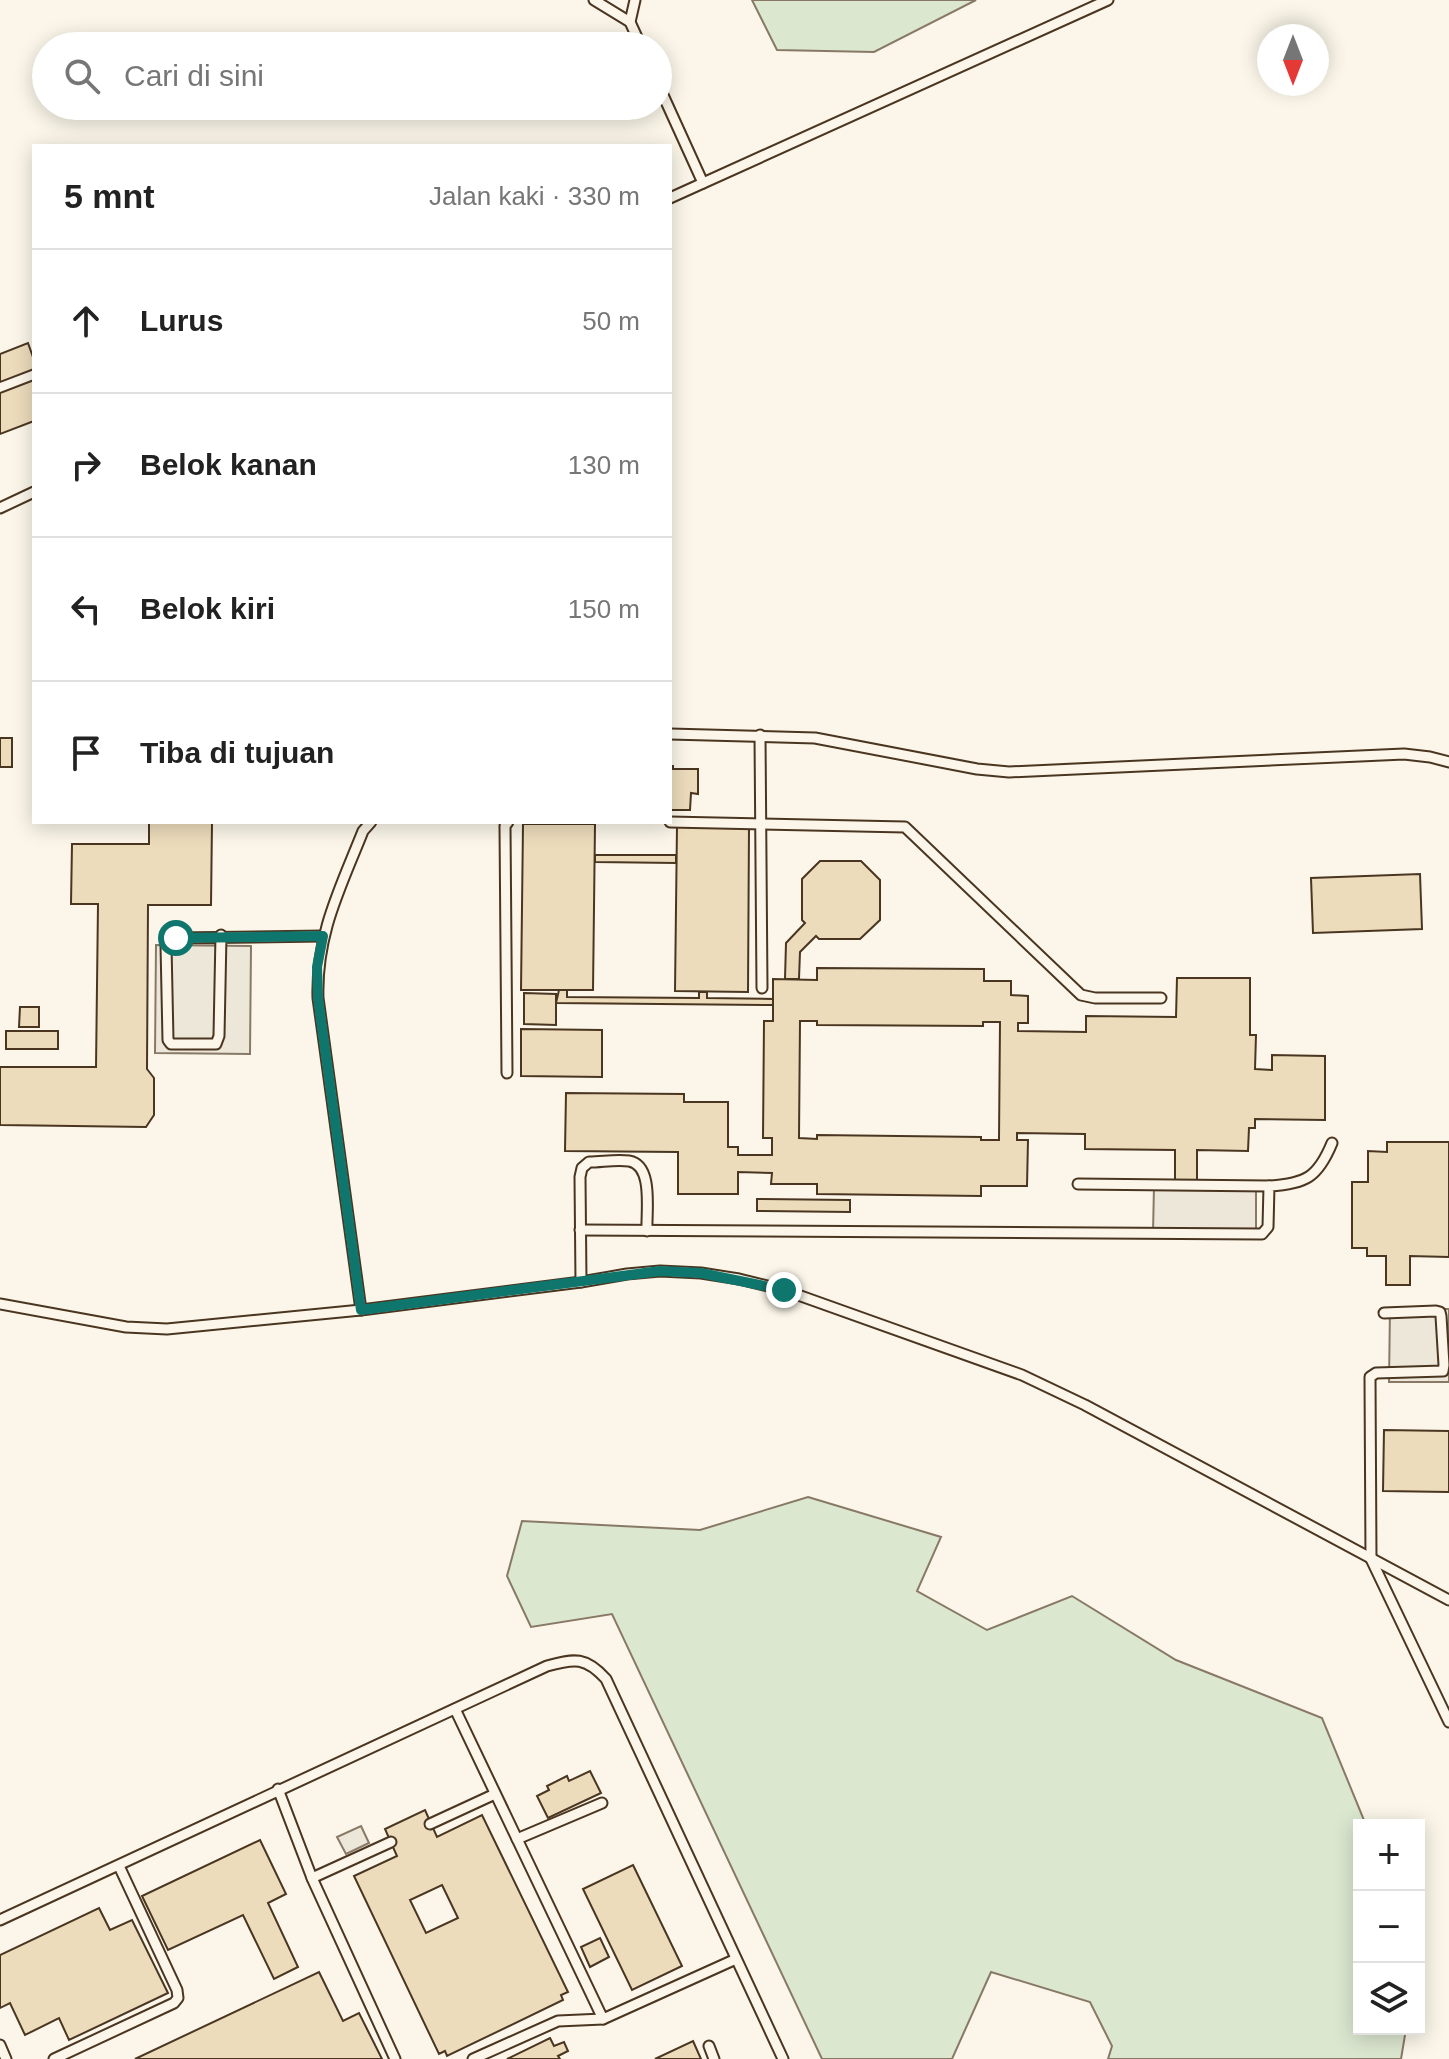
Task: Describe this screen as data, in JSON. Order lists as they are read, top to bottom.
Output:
{
  "north": "bottom",
  "page": {
    "search": "Cari di sini",
    "heading": ["5 mnt", "Jalan kaki · 330 m"],
    "list": [
      ["Lurus", "50 m"],
      ["Belok kanan", "130 m"],
      ["Belok kiri", "150 m"],
      "Tiba di tujuan"
    ],
    "map_buttons": ["+", "−"]
  }
}
